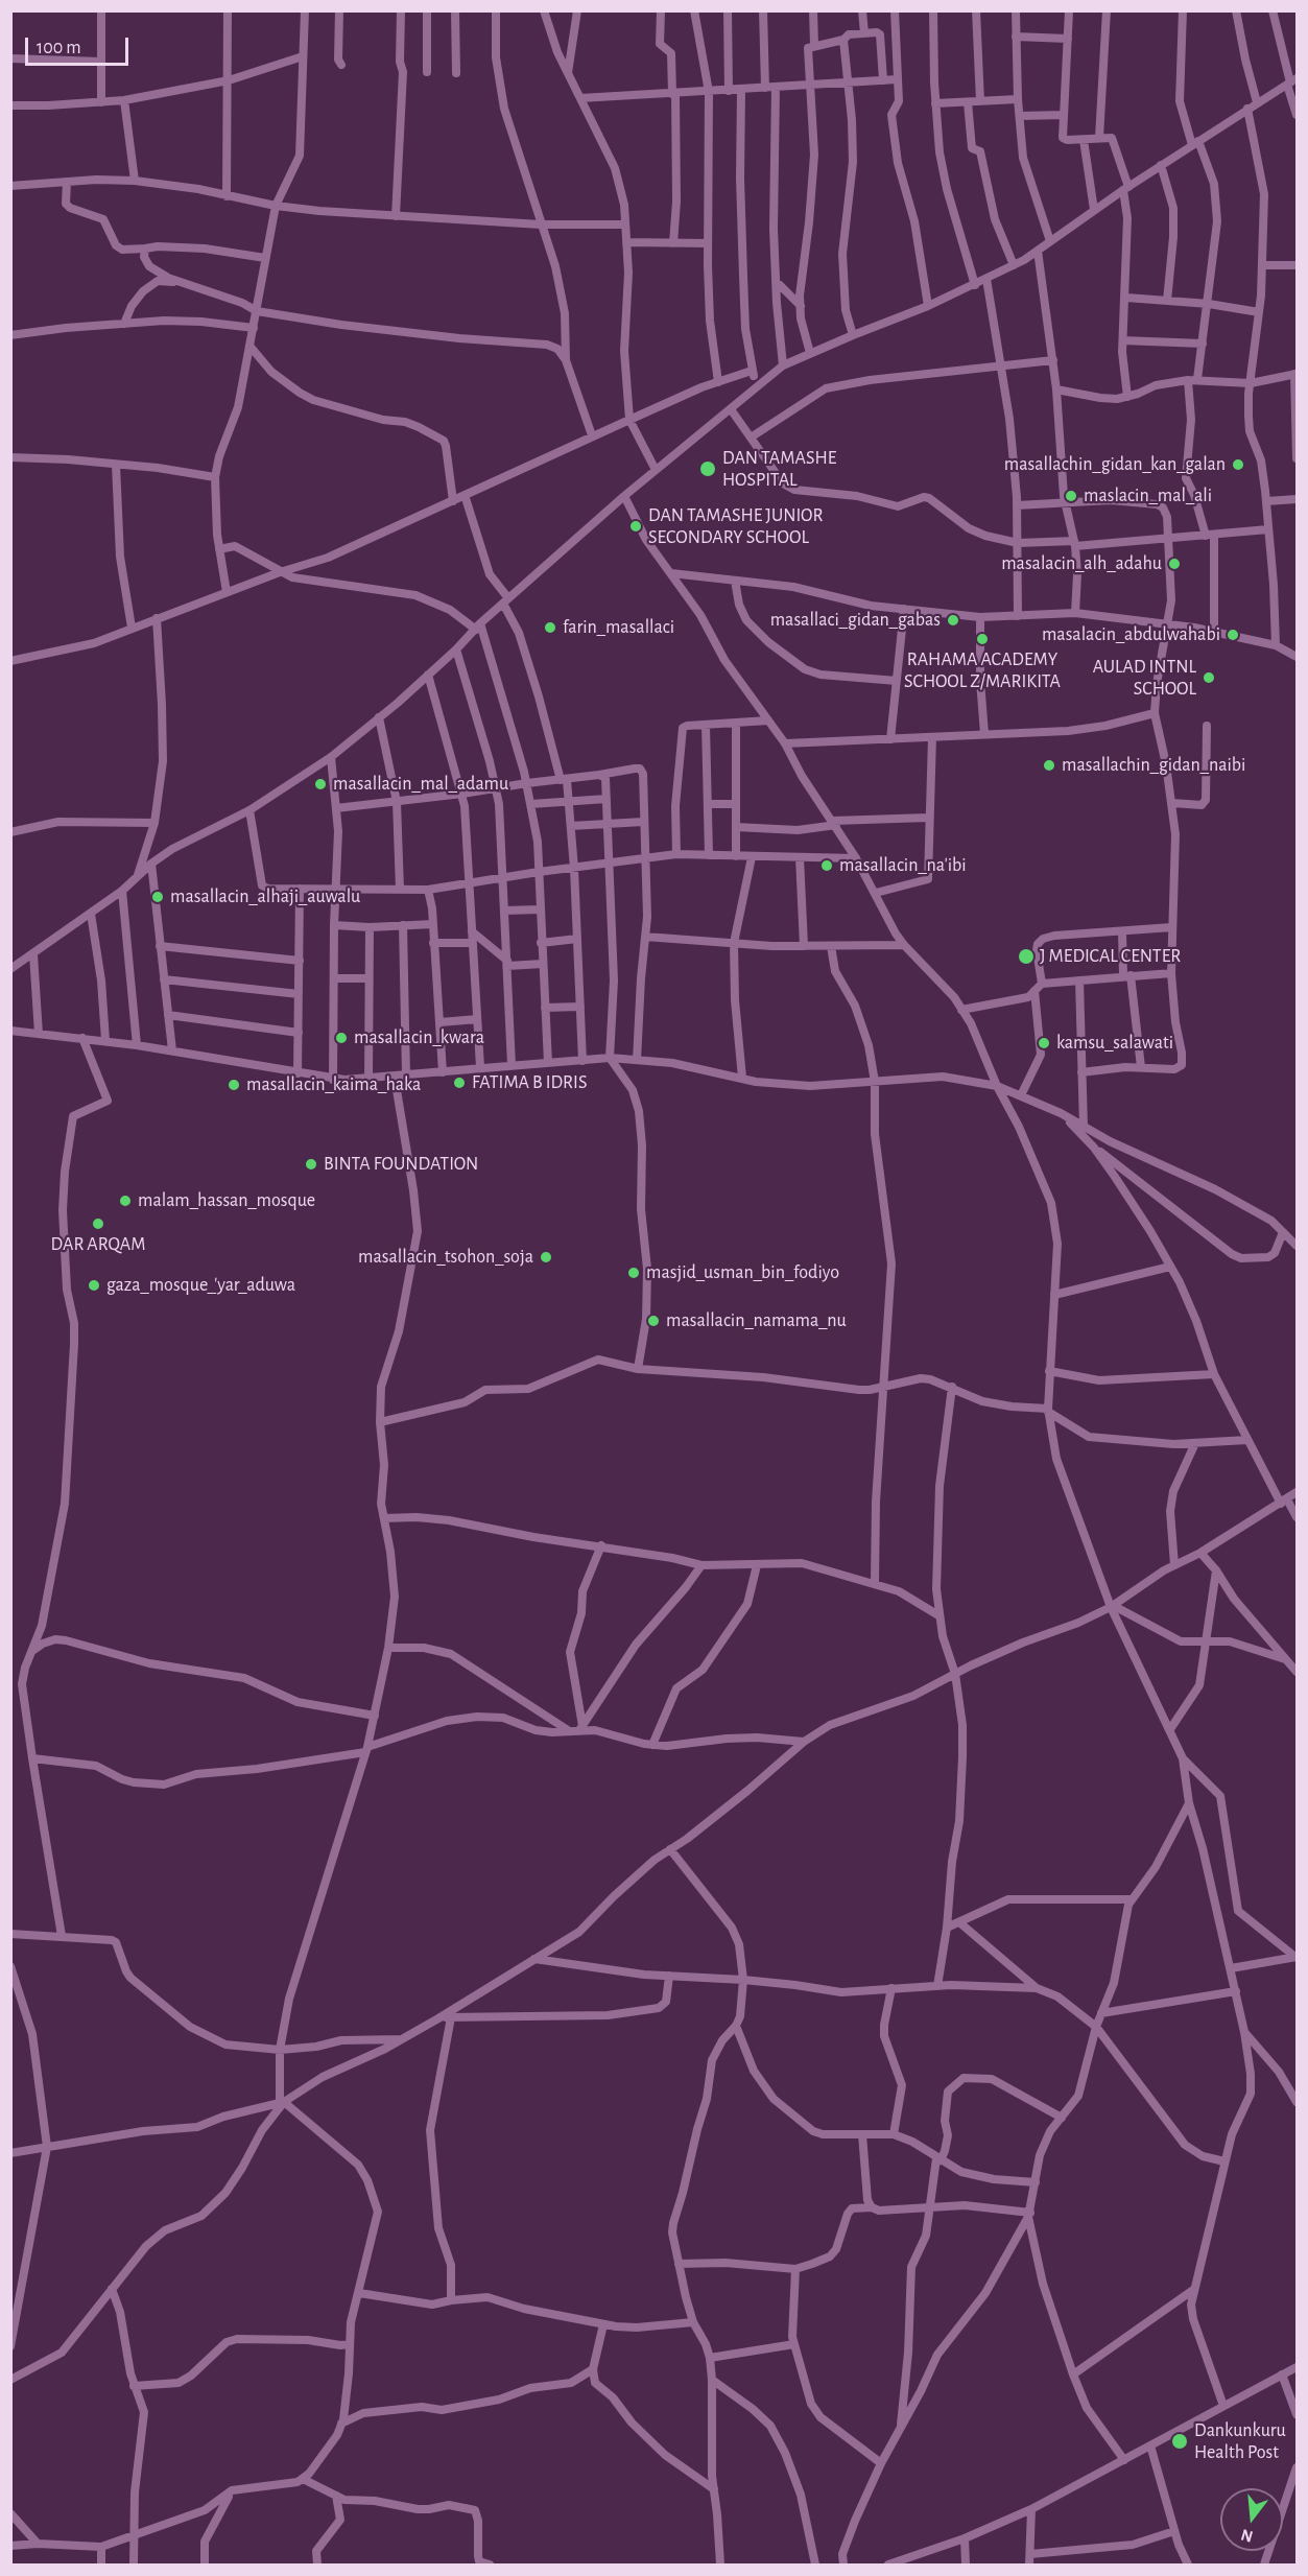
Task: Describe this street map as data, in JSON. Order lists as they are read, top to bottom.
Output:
{
  "places": [
    "masallachin_gidan_kan_galan",
    "DAN TAMASHE HOSPITAL",
    "maslacin_mal_ali",
    "DAN TAMASHE JUNIOR SECONDARY SCHOOL",
    "masalacin_alh_adahu",
    "masallaci_gidan_gabas",
    "farin_masallaci",
    "masalacin_abdulwahabi",
    "RAHAMA ACADEMY SCHOOL Z/MARIKITA",
    "AULAD INTNL SCHOOL",
    "masallachin_gidan_naibi",
    "masallacin_mal_adamu",
    "masallacin_na'ibi",
    "masallacin_alhaji_auwalu",
    "J MEDICAL CENTER",
    "masallacin_kwara",
    "kamsu_salawati",
    "FATIMA B IDRIS",
    "masallacin_kaima_haka",
    "BINTA FOUNDATION",
    "malam_hassan_mosque",
    "DAR ARQAM",
    "masallacin_tsohon_soja",
    "masjid_usman_bin_fodiyo",
    "gaza_mosque_'yar_aduwa",
    "masallacin_namama_nu",
    "Dankunkuru Health Post"
  ],
  "scale_bar": "100 m",
  "north": "bottom"
}
